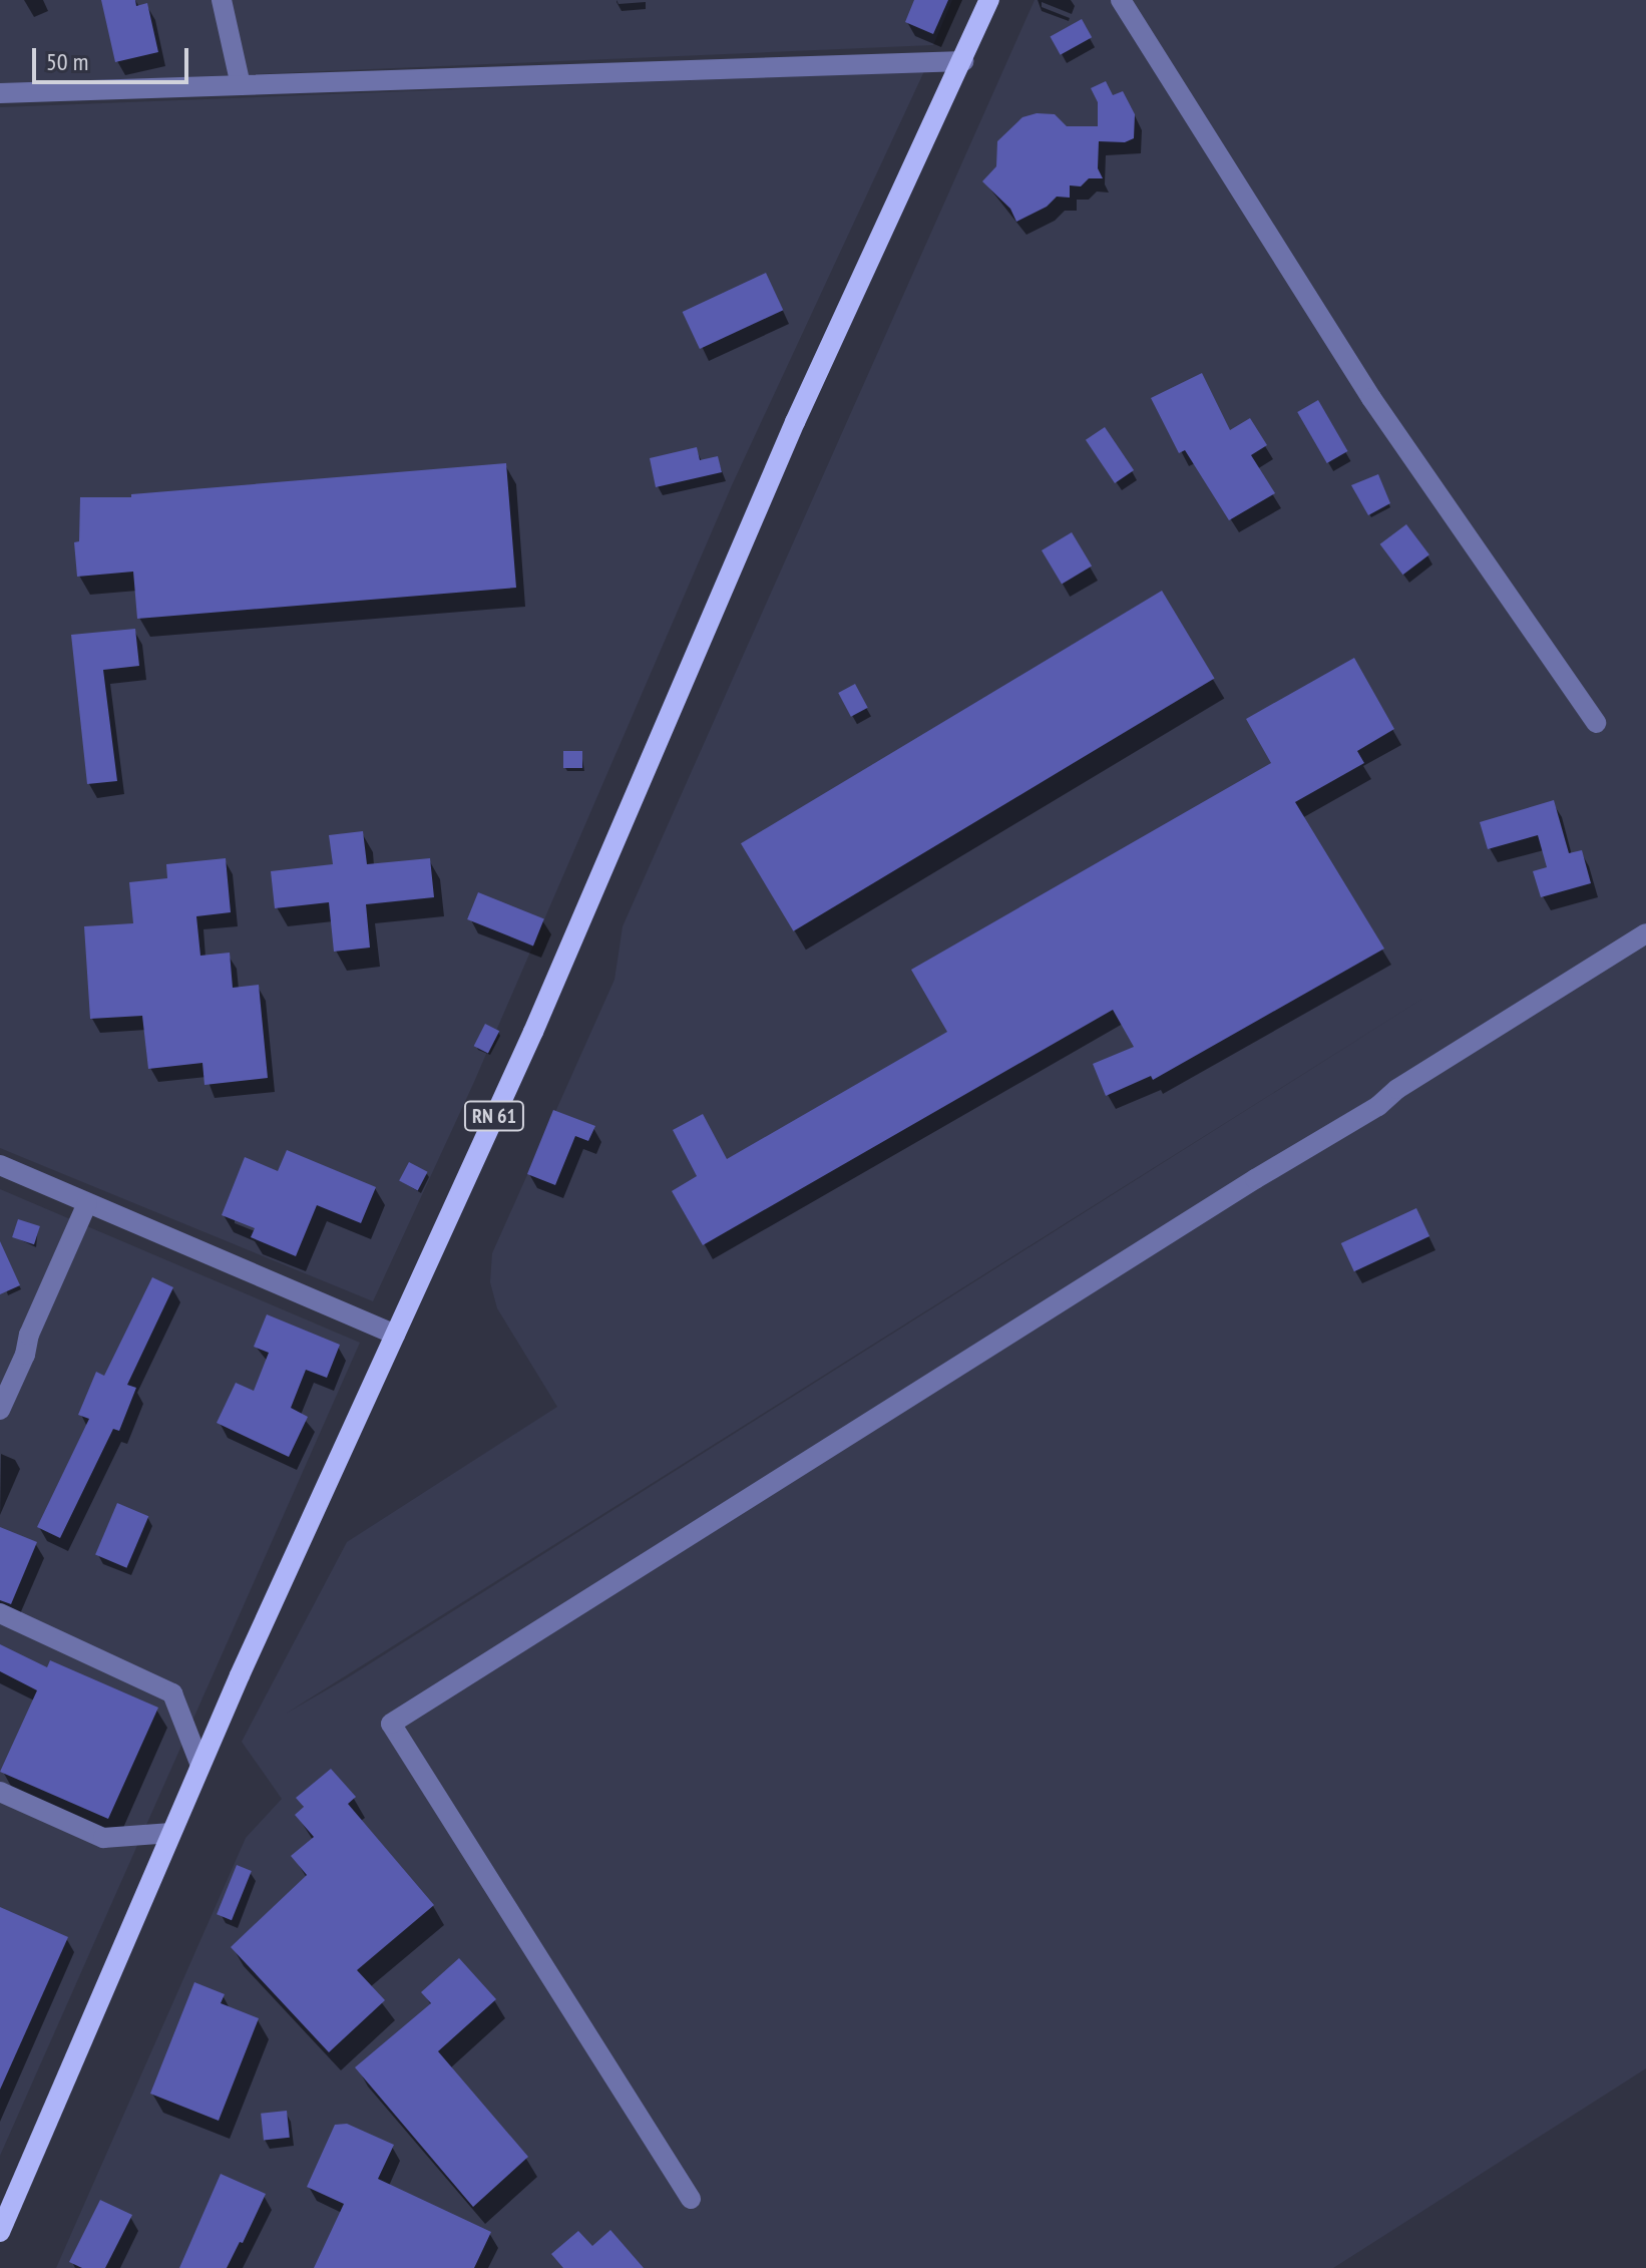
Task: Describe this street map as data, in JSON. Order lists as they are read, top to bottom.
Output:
{
  "streets": {
    "main road": ["RN 61"]
  },
  "scale_bar": "50 m"
}
